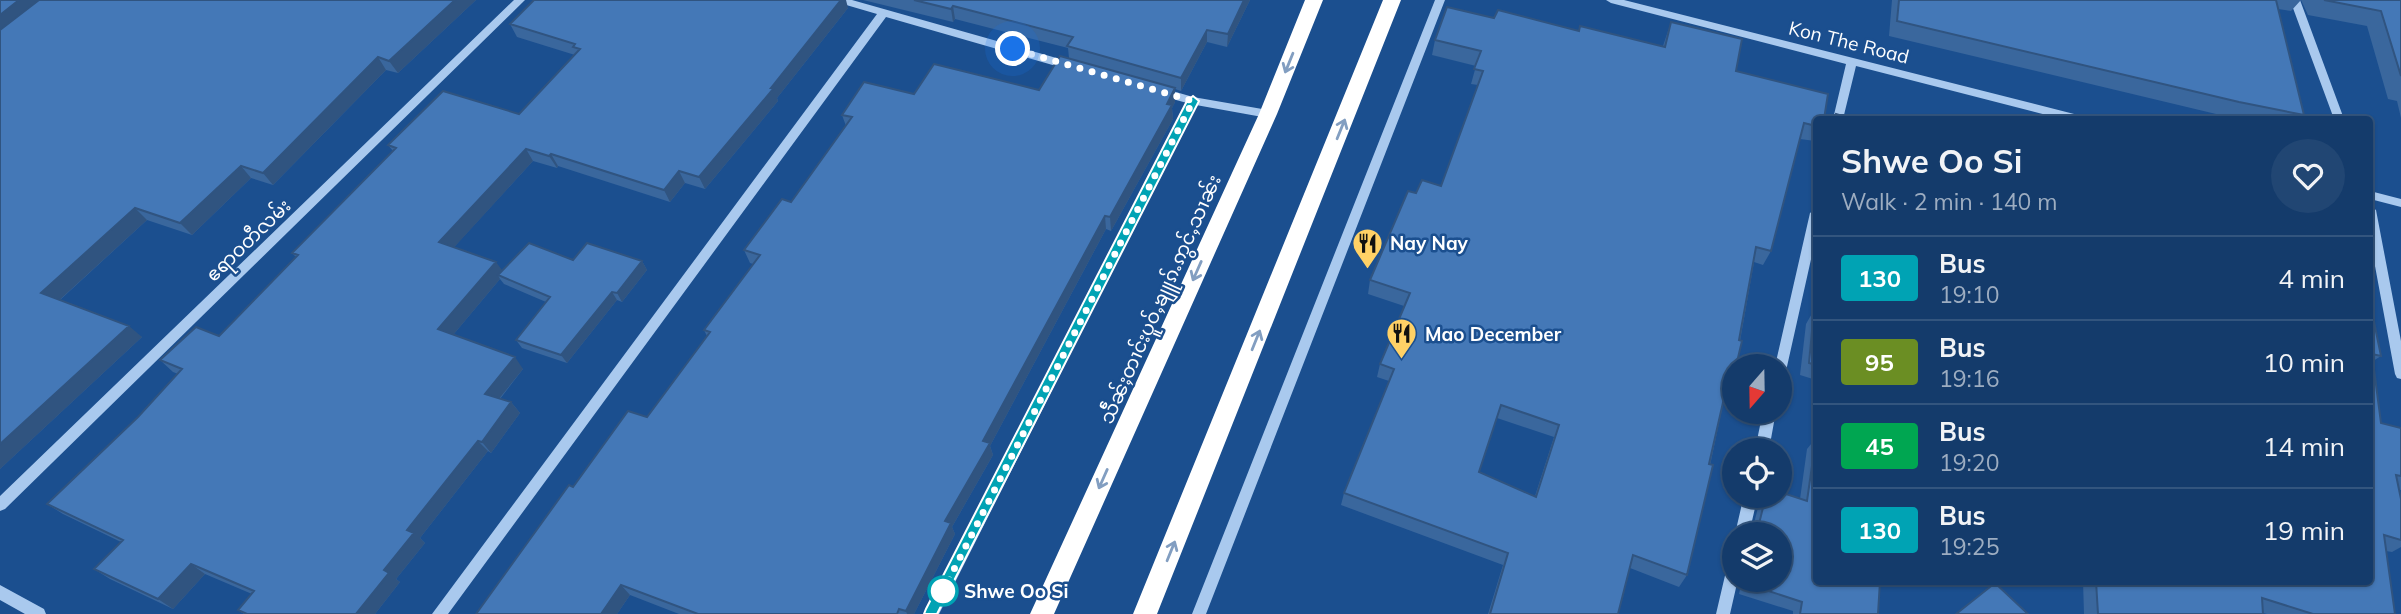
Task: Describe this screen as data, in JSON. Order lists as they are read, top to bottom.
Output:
{
  "streets": {
    "highway": ["သဵႅၼ်ႈတၢင်းပူဝ်ႇၶျူၵ်ႉဢွင်ႇသၢၼ်း"],
    "street": ["Kon The Road", "ဧရာဝတီလမ်း"]
  },
  "places": {
    "restaurant": ["Nay Nay", "Mao December"],
    "other": ["Shwe Oo Si"]
  },
  "lines": ["bus line 130"],
  "north": "bottom",
  "page": {
    "heading": ["Shwe Oo Si", "Walk · 2 min · 140 m"],
    "list": [
      {
        "mark": "130",
        "name": "Bus",
        "note": "19:10",
        "value": "4 min"
      },
      {
        "mark": "95",
        "name": "Bus",
        "note": "19:16",
        "value": "10 min"
      },
      {
        "mark": "45",
        "name": "Bus",
        "note": "19:20",
        "value": "14 min"
      },
      {
        "mark": "130",
        "name": "Bus",
        "note": "19:25",
        "value": "19 min"
      }
    ]
  }
}
